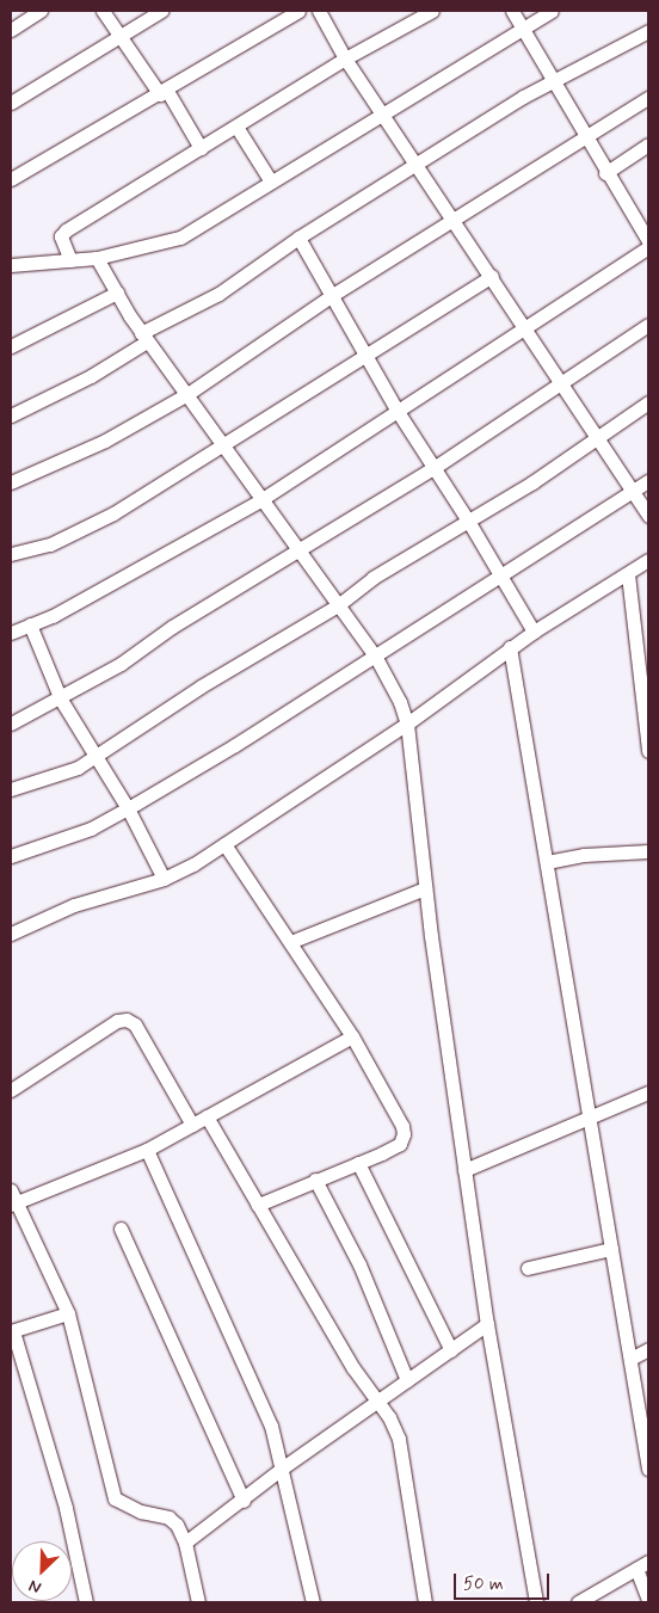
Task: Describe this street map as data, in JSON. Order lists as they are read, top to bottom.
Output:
{
  "scale_bar": "50 m",
  "north": "bottom left"
}
